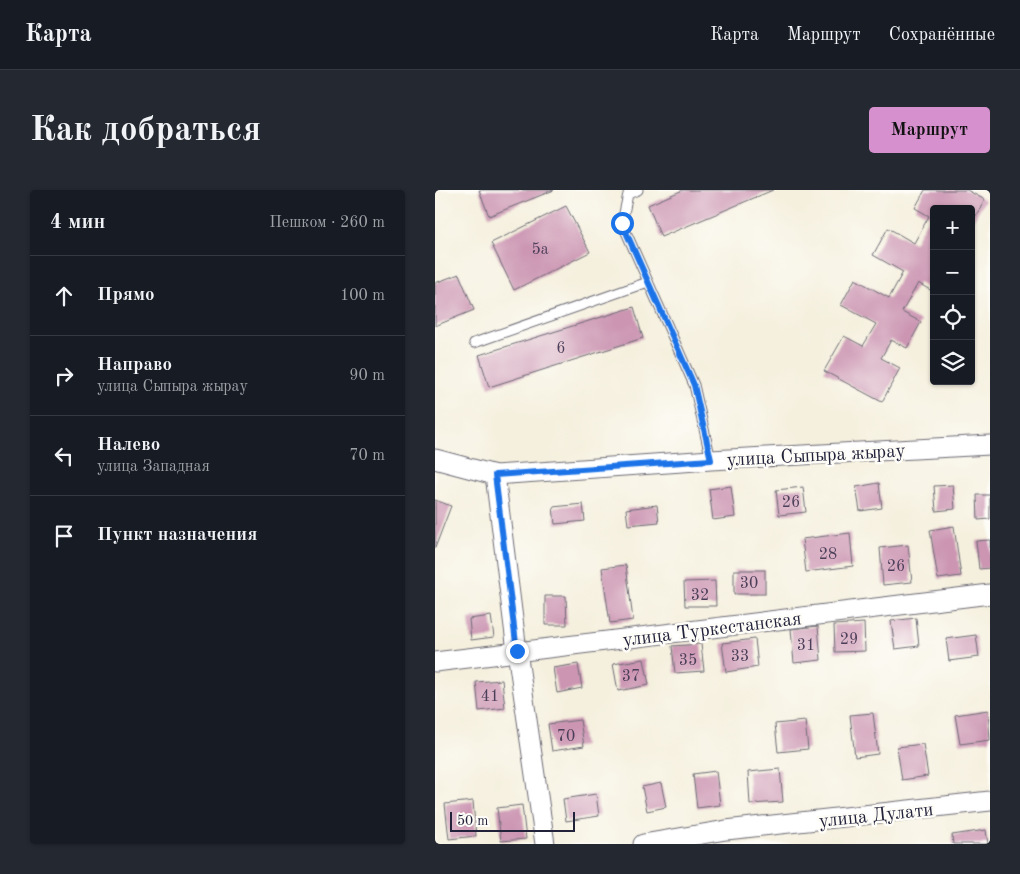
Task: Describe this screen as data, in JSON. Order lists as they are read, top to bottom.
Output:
{
  "streets": {
    "street": ["улица Сыпыра жырау", "улица Туркестанская", "улица Дулати"]
  },
  "house_numbers": [
    "5а",
    "6",
    "26",
    "28",
    "26",
    "30",
    "32",
    "29",
    "31",
    "33",
    "35",
    "37",
    "41",
    "70"
  ],
  "scale_bar": "50 m",
  "page": {
    "header": "Карта",
    "nav": ["Карта", "Маршрут", "Сохранённые"],
    "buttons": "Маршрут",
    "title": "Как добраться",
    "heading": ["4 мин", "Пешком · 260 m"],
    "map_buttons": ["+", "−"],
    "list": [
      ["Прямо", "100 m"],
      ["Направо", "улица Сыпыра жырау", "90 m"],
      ["Налево", "улица Западная", "70 m"],
      "Пункт назначения"
    ],
    "scale": "50 m"
  }
}
